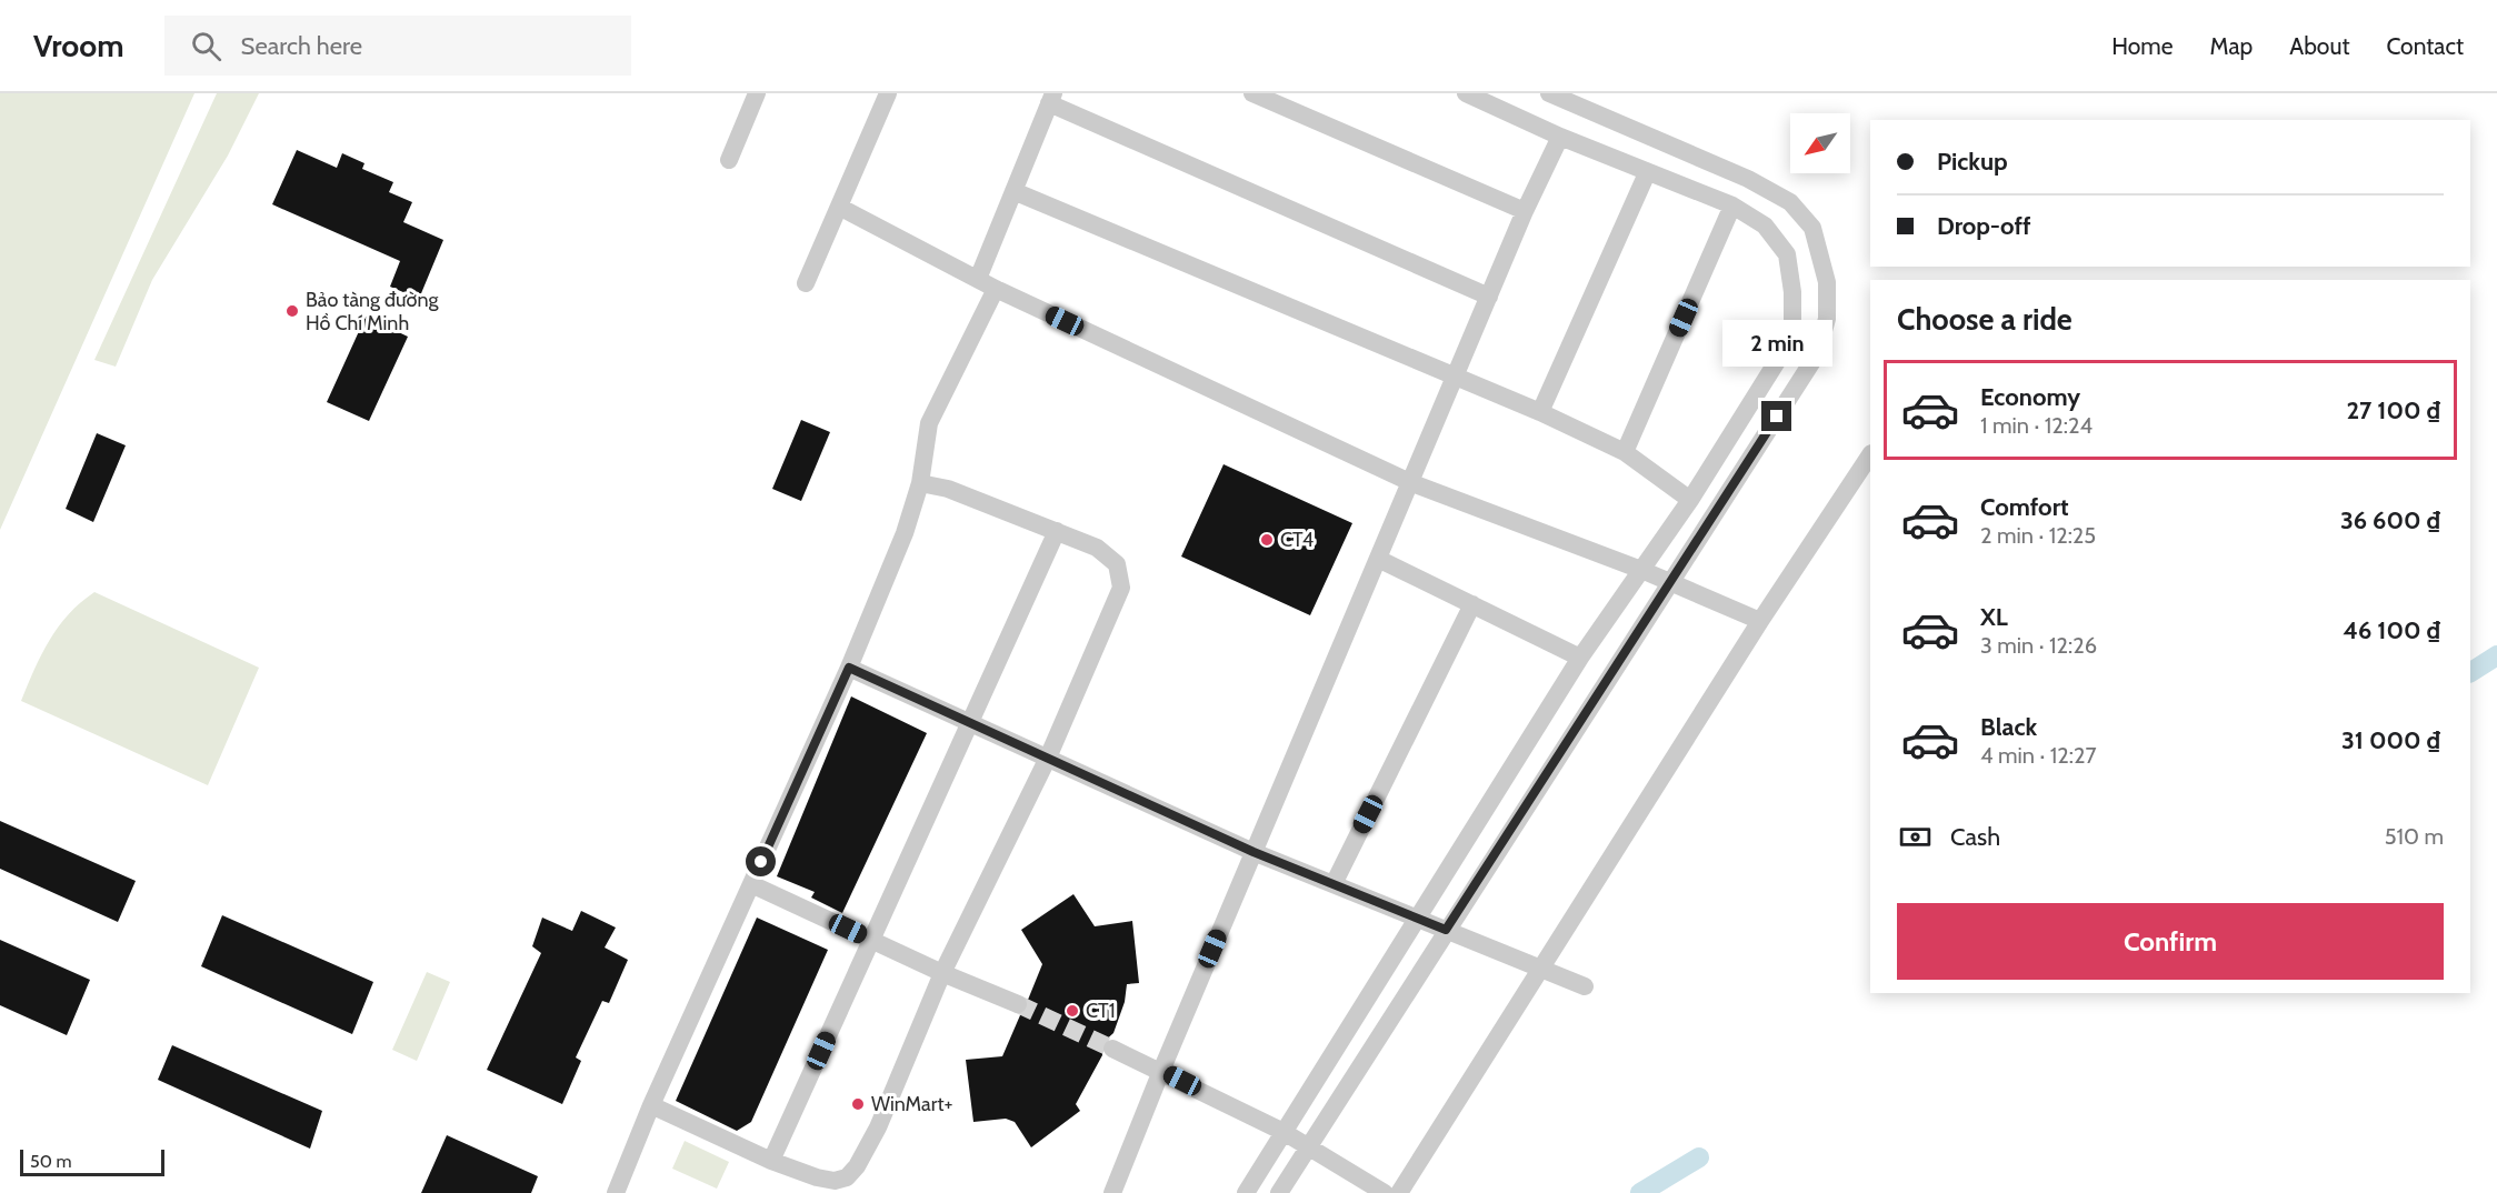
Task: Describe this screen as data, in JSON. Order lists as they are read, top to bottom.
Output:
{
  "places": [
    "Bảo tàng đường Hồ Chí Minh",
    "CT4",
    "CT1",
    "WinMart+"
  ],
  "scale_bar": "50 m",
  "north": "bottom left",
  "page": {
    "header": "Vroom",
    "search": "Search here",
    "nav": [
      "Home",
      "Map",
      "About",
      "Contact"
    ],
    "banner": ["Pickup", "Drop-off"],
    "heading": "Choose a ride",
    "bubble": "2 min",
    "list": [
      {
        "name": "Economy",
        "note": "1 min · 12:24",
        "value": "27 100 ₫"
      },
      {
        "name": "Comfort",
        "note": "2 min · 12:25",
        "value": "36 600 ₫"
      },
      {
        "name": "XL",
        "note": "3 min · 12:26",
        "value": "46 100 ₫"
      },
      {
        "name": "Black",
        "note": "4 min · 12:27",
        "value": "31 000 ₫"
      }
    ],
    "pay": ["Cash", "510 m"],
    "buttons": "Confirm",
    "scale": "50 m"
  }
}
